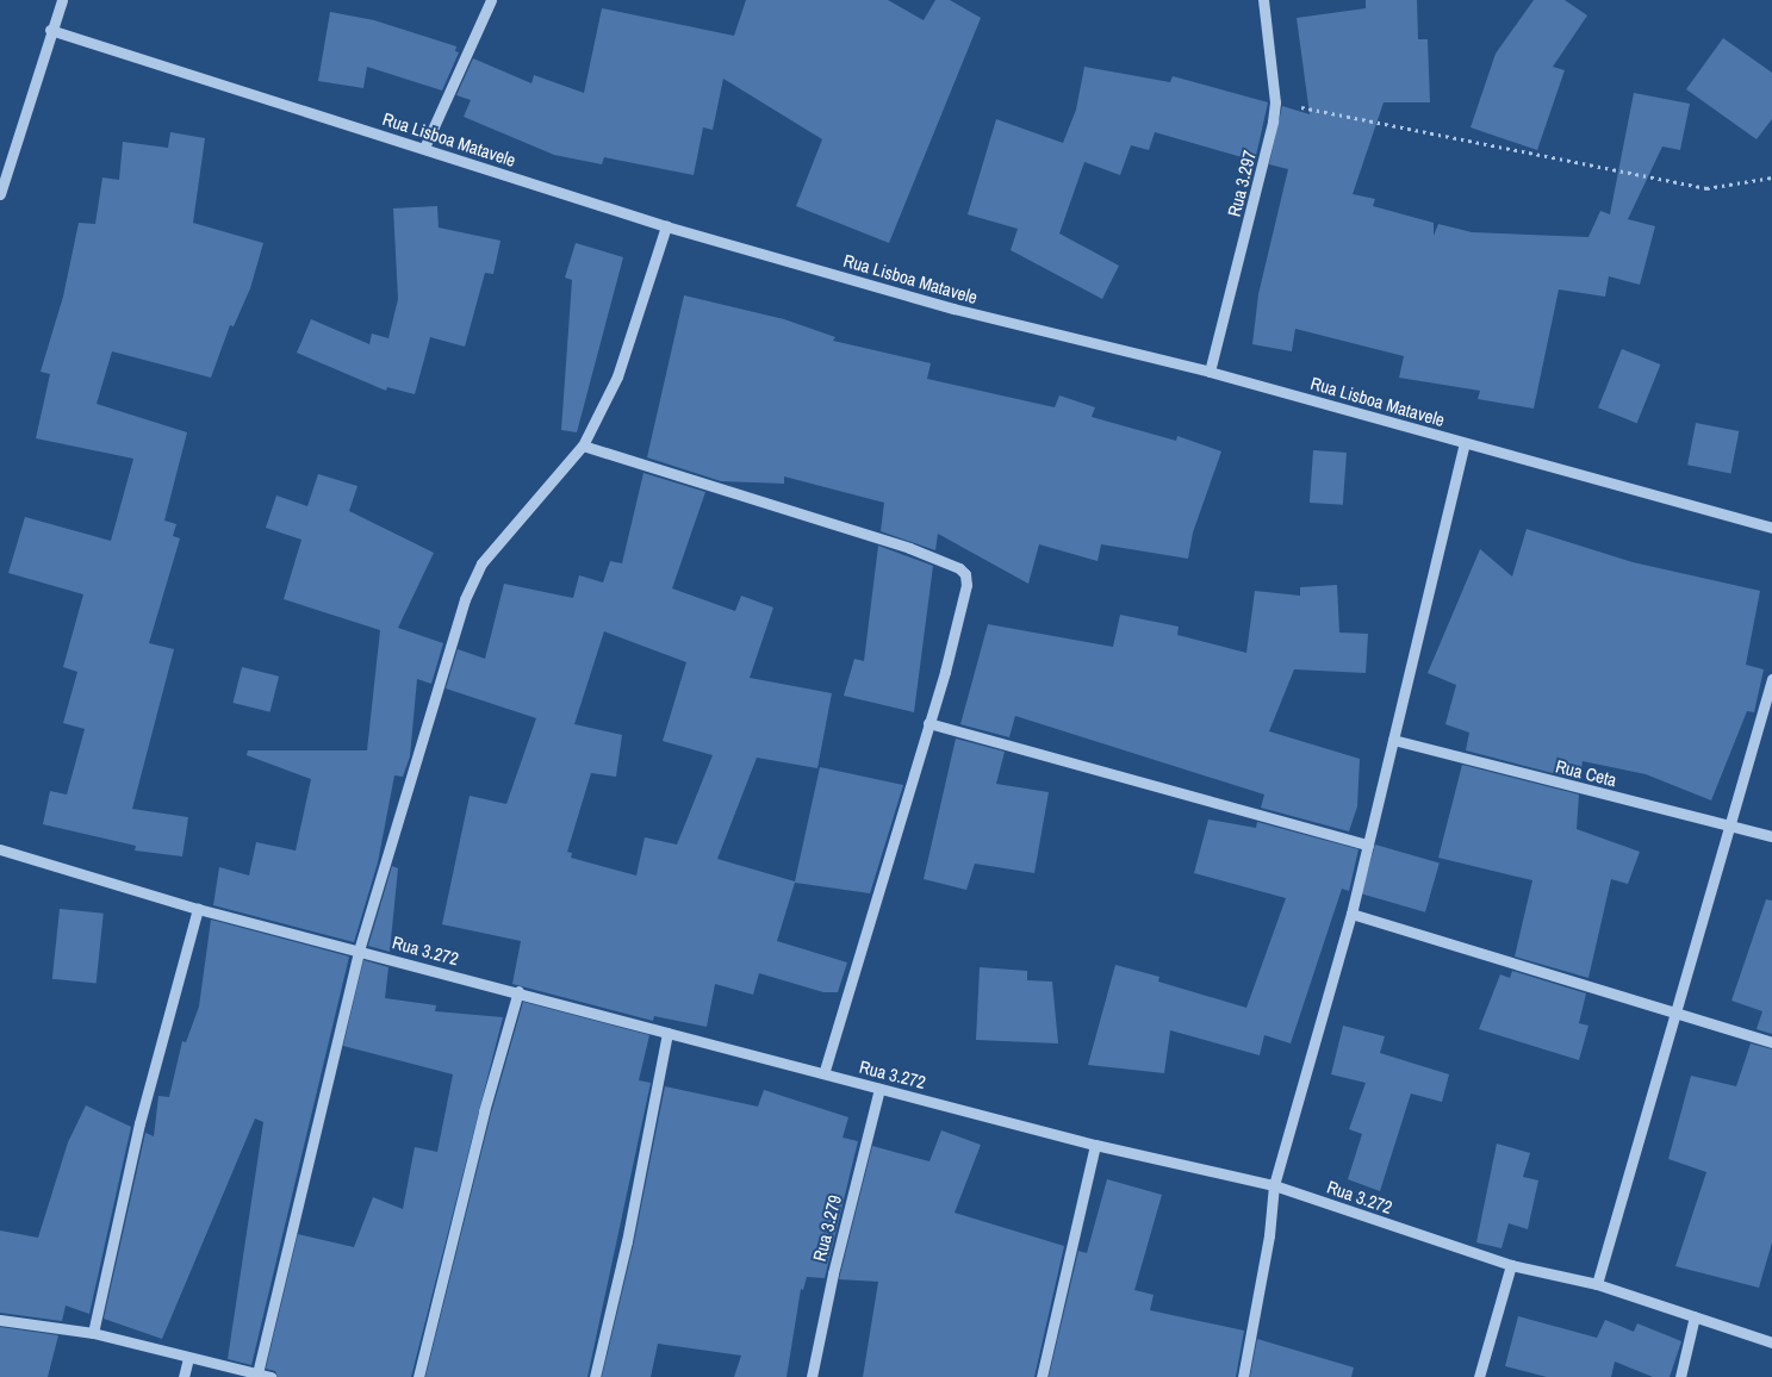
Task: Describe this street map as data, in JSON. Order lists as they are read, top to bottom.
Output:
{
  "streets": {
    "street": [
      "Rua Lisboa Matavele",
      "Rua 3.297",
      "Rua Ceta",
      "Rua 3.272",
      "Rua 3.279"
    ]
  },
  "crossings": [
    ["Rua Lisboa Matavele", "Rua 3.297"],
    ["Rua 3.272", "Rua 3.279"]
  ]
}
